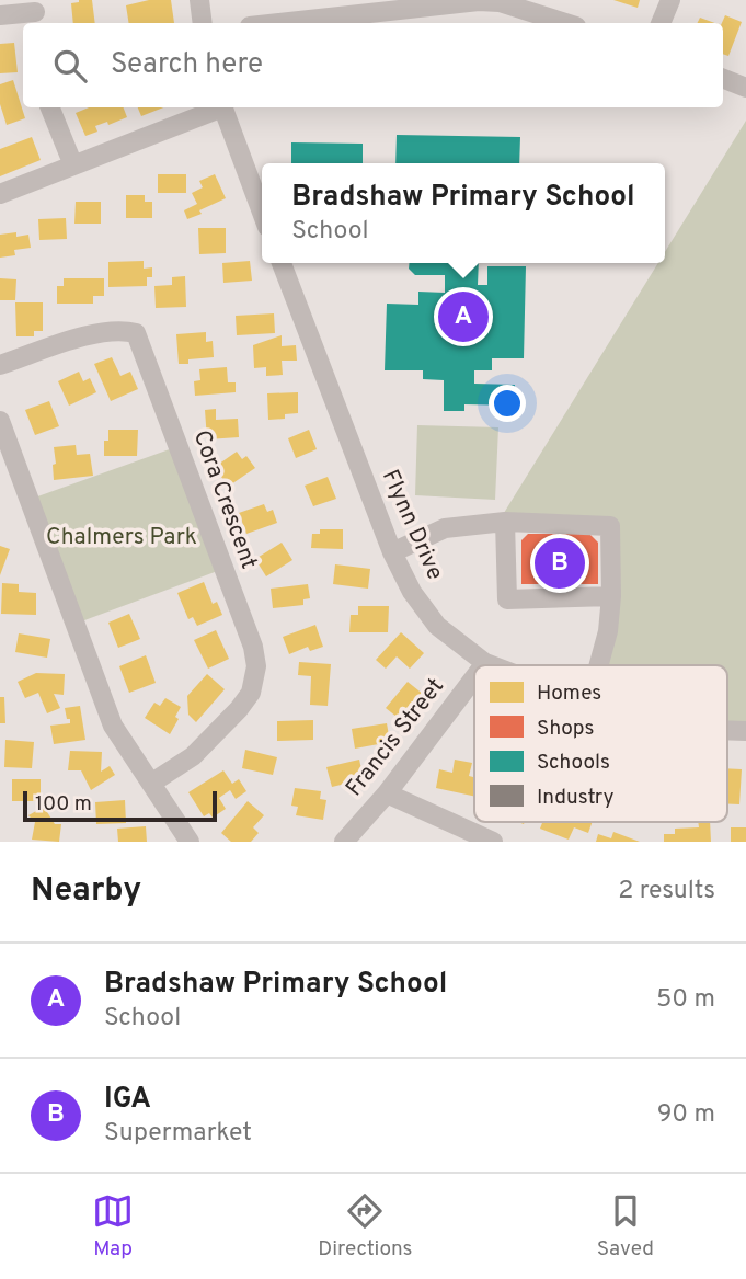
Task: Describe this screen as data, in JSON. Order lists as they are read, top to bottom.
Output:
{
  "streets": {
    "street": ["Cora Crescent", "Flynn Drive", "Francis Street"]
  },
  "parks": ["Chalmers Park"],
  "legend": [
    "Homes",
    "Shops",
    "Schools",
    "Industry"
  ],
  "scale_bar": "100 m",
  "page": {
    "search": "Search here",
    "popup": ["Bradshaw Primary School", "School"],
    "pins": ["A", "B"],
    "scale": "100 m",
    "heading": ["Nearby", "2 results"],
    "list": [
      {
        "mark": "A",
        "name": "Bradshaw Primary School",
        "note": "School",
        "value": "50 m"
      },
      {
        "mark": "B",
        "name": "IGA",
        "note": "Supermarket",
        "value": "90 m"
      }
    ],
    "nav": ["Map", "Directions", "Saved"]
  }
}
